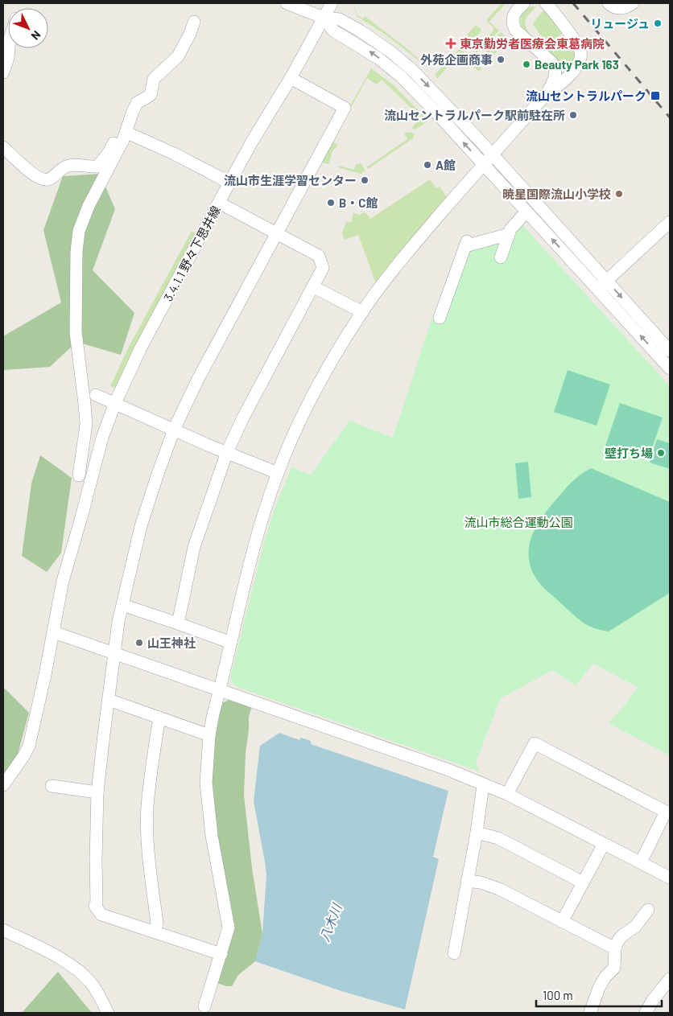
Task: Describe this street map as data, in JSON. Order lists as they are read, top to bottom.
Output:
{
  "streets": {
    "street": ["3.4.1.1 野々下思井線"]
  },
  "water": ["八木川"],
  "parks": ["流山市総合運動公園"],
  "places": {
    "other": [
      "リュージュ",
      "外苑企画商事",
      "Beauty Park 163",
      "流山セントラルパーク駅前駐在所",
      "A館",
      "流山市生涯学習センター",
      "暁星国際流山小学校",
      "B・C館",
      "壁打ち場",
      "山王神社"
    ],
    "health": ["東京勤労者医療会東葛病院"],
    "transit": ["流山セントラルパーク"]
  },
  "scale_bar": "100 m",
  "north": "bottom right"
}
